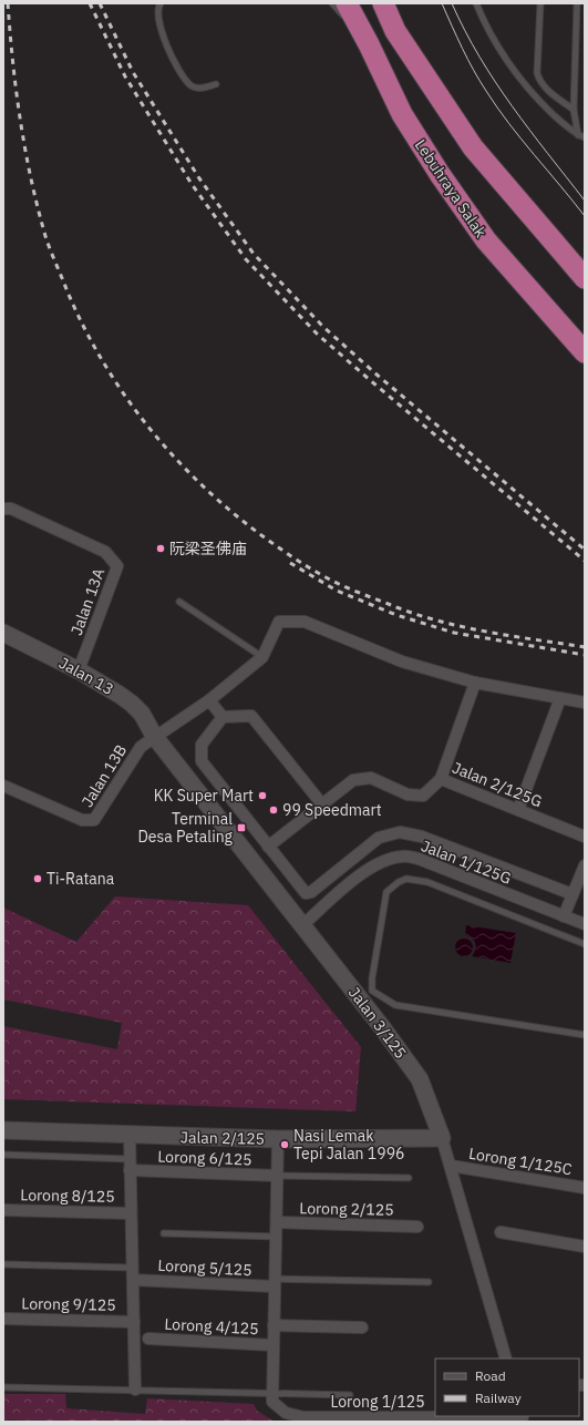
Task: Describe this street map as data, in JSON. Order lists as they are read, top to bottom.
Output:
{
  "streets": {
    "highway": ["Lebuhraya Salak"],
    "street": [
      "Jalan 13A",
      "Jalan 13",
      "Jalan 13B",
      "Jalan 2/125G",
      "Jalan 1/125G",
      "Jalan 3/125",
      "Jalan 2/125",
      "Lorong 6/125",
      "Lorong 1/125C",
      "Lorong 8/125",
      "Lorong 2/125",
      "Lorong 5/125",
      "Lorong 9/125",
      "Lorong 4/125",
      "Lorong 1/125"
    ]
  },
  "crossings": [
    ["Jalan 13A", "Jalan 13"],
    ["Jalan 13", "Jalan 13B"],
    ["Jalan 13", "Jalan 3/125"],
    ["Jalan 13B", "Jalan 3/125"],
    ["Jalan 1/125G", "Jalan 3/125"],
    ["Jalan 3/125", "Jalan 2/125"],
    ["Jalan 3/125", "Lorong 1/125C"]
  ],
  "places": {
    "other": [
      "阮梁圣佛庙",
      "KK Super Mart",
      "99 Speedmart",
      "Ti-Ratana",
      "Nasi Lemak Tepi Jalan 1996"
    ],
    "transit": ["Terminal Desa Petaling"]
  },
  "legend": ["Road", "Railway"]
}
